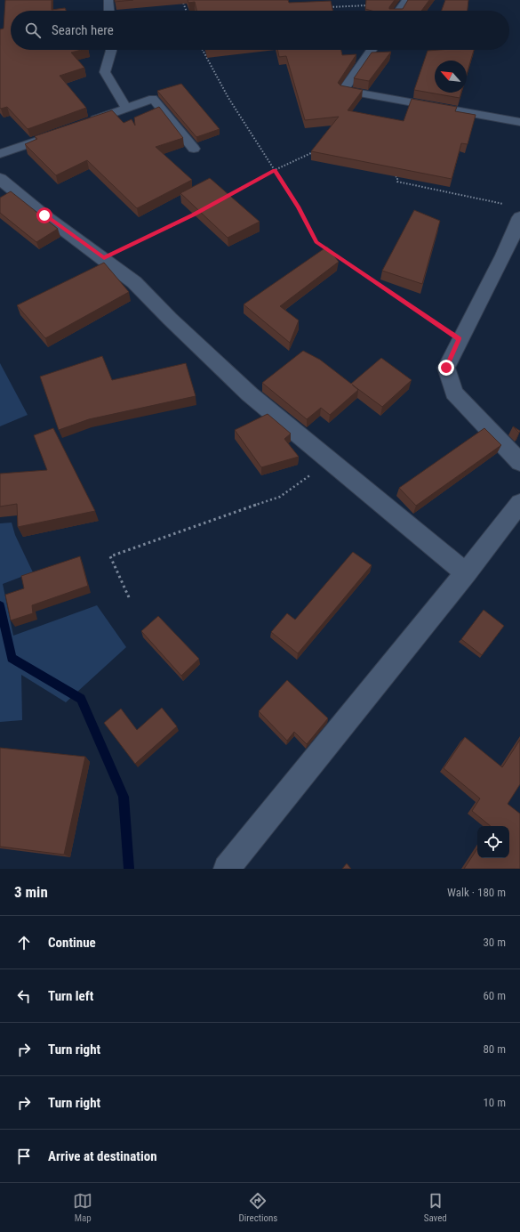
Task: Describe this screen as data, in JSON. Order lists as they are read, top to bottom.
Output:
{
  "north": "top left",
  "page": {
    "search": "Search here",
    "heading": ["3 min", "Walk · 180 m"],
    "list": [
      ["Continue", "30 m"],
      ["Turn left", "60 m"],
      ["Turn right", "80 m"],
      ["Turn right", "10 m"],
      "Arrive at destination"
    ],
    "nav": ["Map", "Directions", "Saved"]
  }
}
